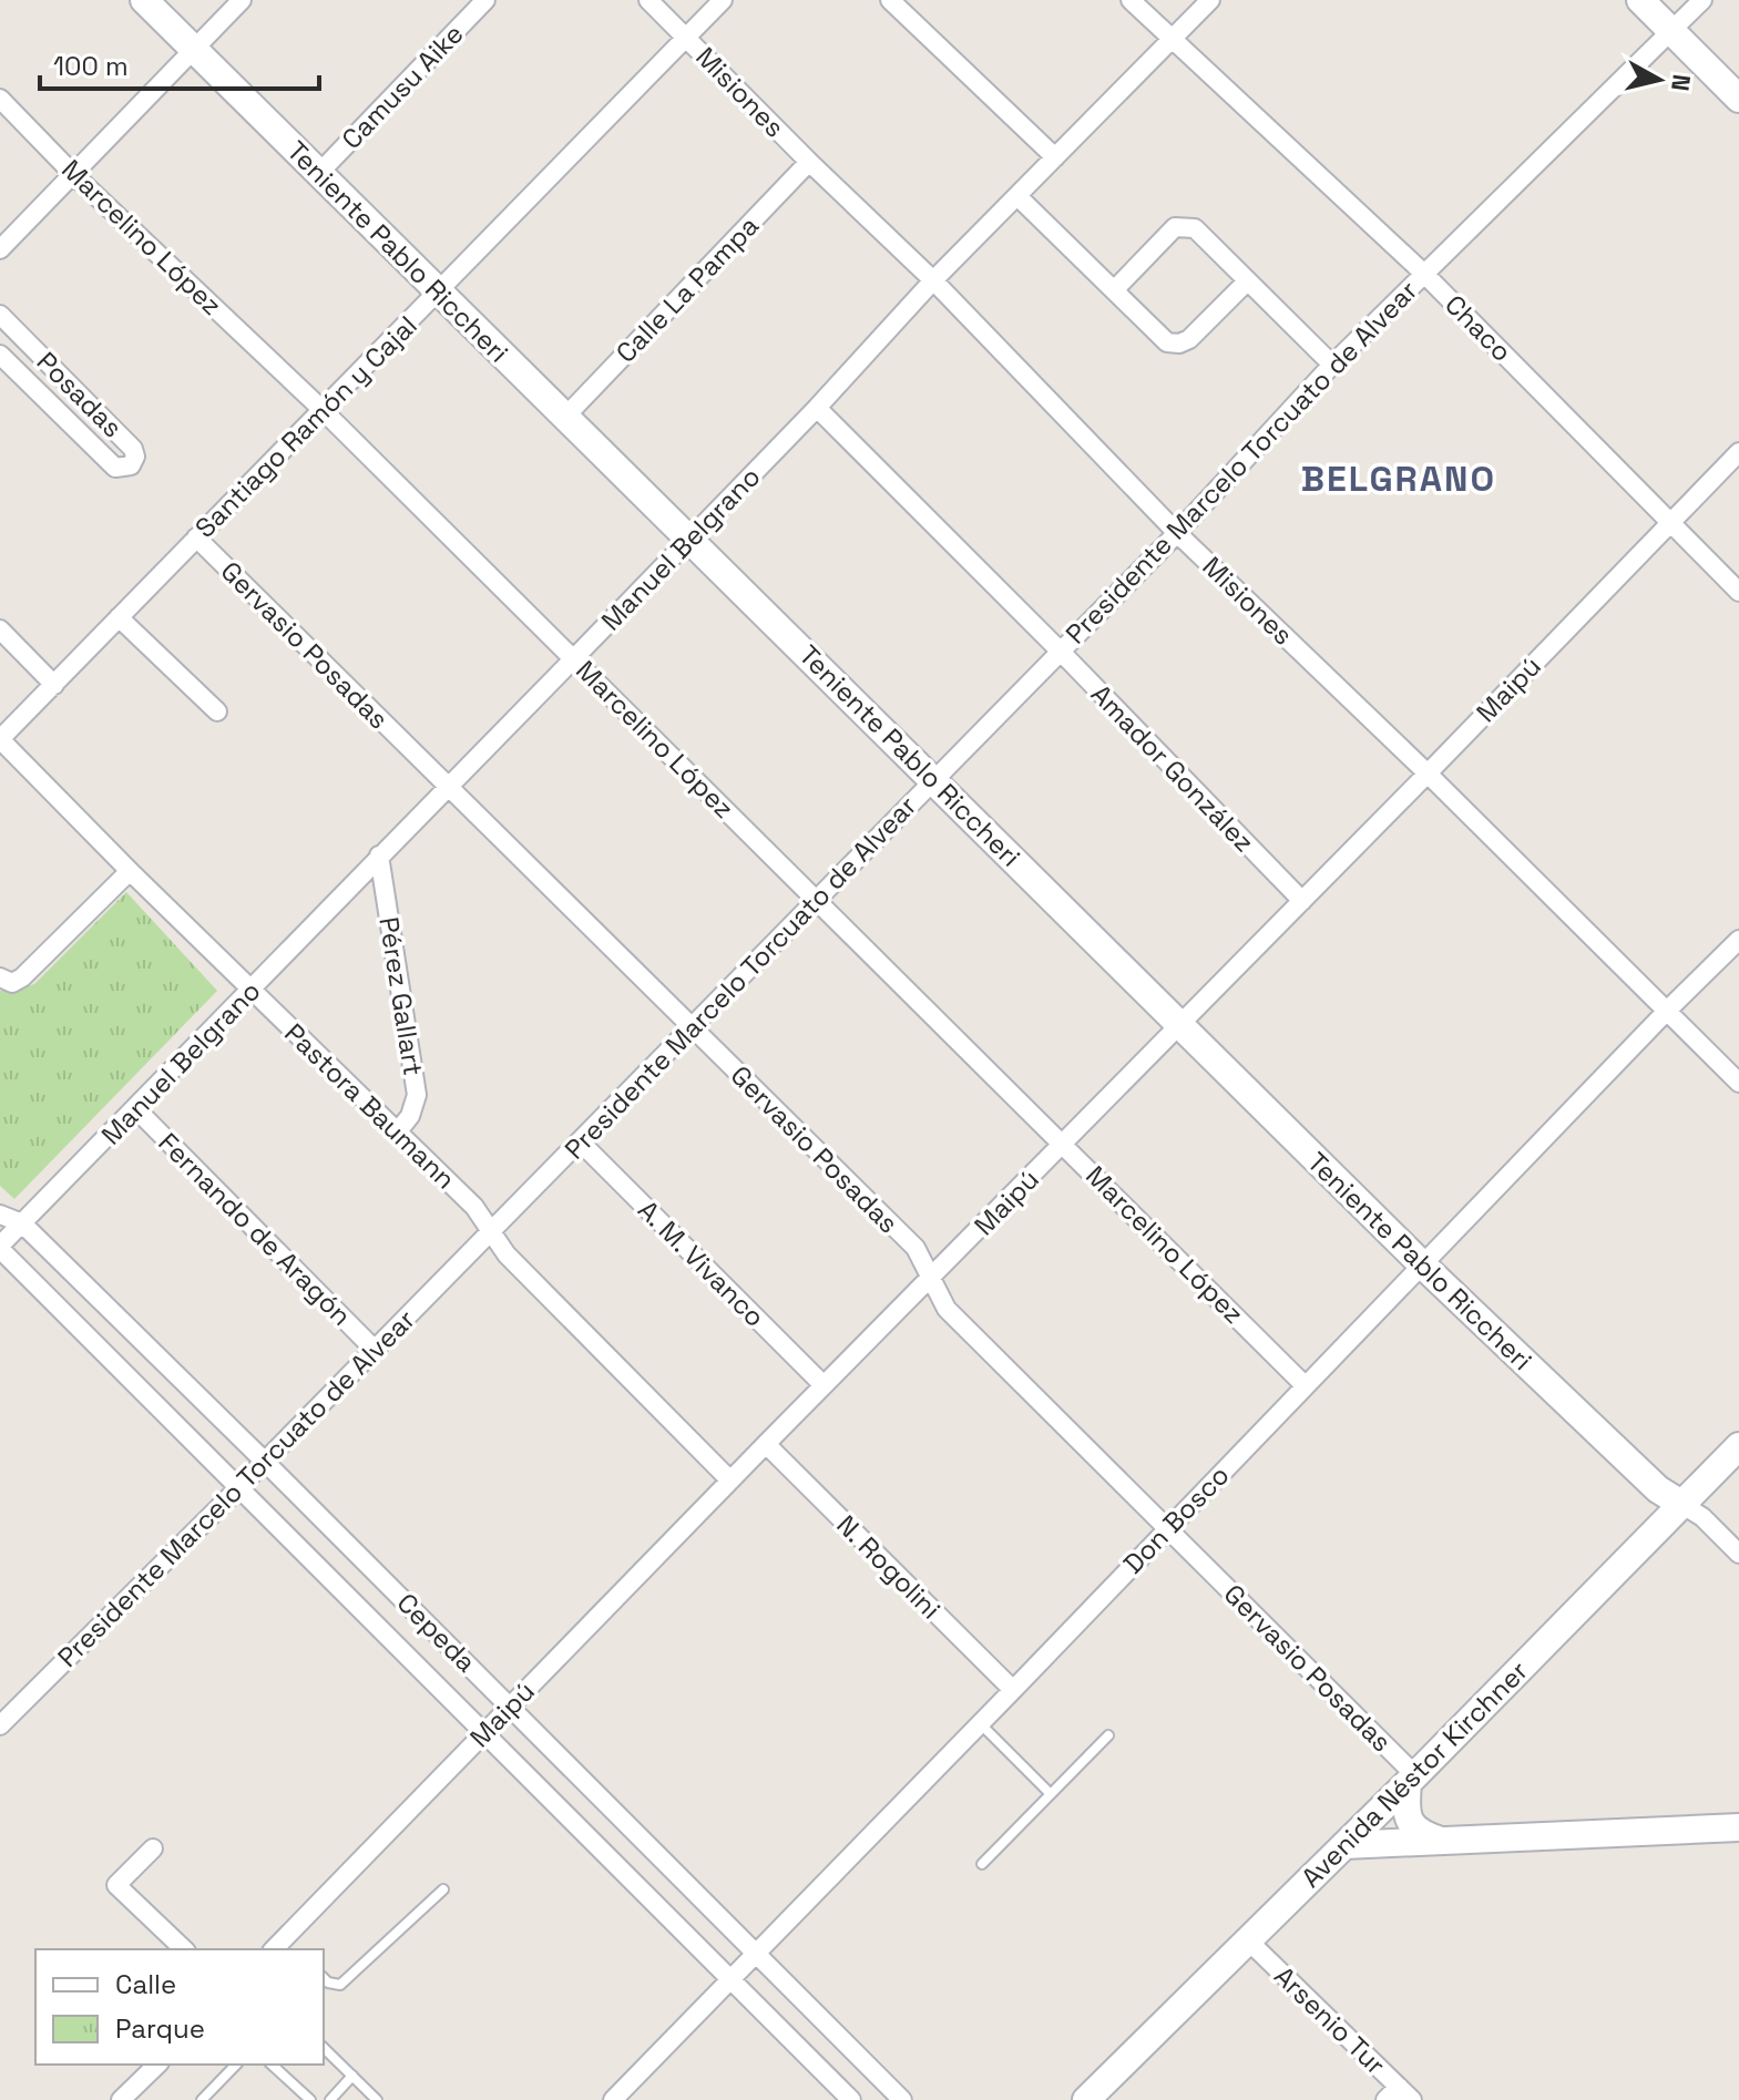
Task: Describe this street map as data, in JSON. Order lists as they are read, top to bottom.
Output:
{
  "streets": {
    "street": [
      "Camusu Aike",
      "Misiones",
      "Marcelino López",
      "Teniente Pablo Riccheri",
      "Calle La Pampa",
      "Chaco",
      "Posadas",
      "Santiago Ramón y Cajal",
      "Presidente Marcelo Torcuato de Alvear",
      "Manuel Belgrano",
      "Gervasio Posadas",
      "Maipú",
      "Amador González",
      "Pérez Gallart",
      "Pastora Baumann",
      "Fernando de Aragón",
      "A. M. Vivanco",
      "Don Bosco",
      "N. Rogolini",
      "Cepeda",
      "Avenida Néstor Kirchner",
      "Arsenio Tur"
    ]
  },
  "crossings": [
    ["Camusu Aike", "Teniente Pablo Riccheri"],
    ["Misiones", "Calle La Pampa"],
    ["Misiones", "Santiago Ramón y Cajal"],
    ["Misiones", "Presidente Marcelo Torcuato de Alvear"],
    ["Misiones", "Manuel Belgrano"],
    ["Misiones", "Maipú"],
    ["Misiones", "Don Bosco"],
    ["Marcelino López", "Santiago Ramón y Cajal"],
    ["Marcelino López", "Presidente Marcelo Torcuato de Alvear"],
    ["Marcelino López", "Manuel Belgrano"],
    ["Marcelino López", "Maipú"],
    ["Marcelino López", "Don Bosco"],
    ["Teniente Pablo Riccheri", "Calle La Pampa"],
    ["Teniente Pablo Riccheri", "Santiago Ramón y Cajal"],
    ["Teniente Pablo Riccheri", "Presidente Marcelo Torcuato de Alvear"],
    ["Teniente Pablo Riccheri", "Manuel Belgrano"],
    ["Teniente Pablo Riccheri", "Maipú"],
    ["Teniente Pablo Riccheri", "Don Bosco"],
    ["Teniente Pablo Riccheri", "Avenida Néstor Kirchner"],
    ["Chaco", "Presidente Marcelo Torcuato de Alvear"],
    ["Chaco", "Manuel Belgrano"],
    ["Chaco", "Maipú"],
    ["Santiago Ramón y Cajal", "Gervasio Posadas"],
    ["Santiago Ramón y Cajal", "Pastora Baumann"],
    ["Presidente Marcelo Torcuato de Alvear", "Gervasio Posadas"],
    ["Presidente Marcelo Torcuato de Alvear", "Amador González"],
    ["Presidente Marcelo Torcuato de Alvear", "Pastora Baumann"],
    ["Presidente Marcelo Torcuato de Alvear", "Fernando de Aragón"],
    ["Presidente Marcelo Torcuato de Alvear", "A. M. Vivanco"],
    ["Presidente Marcelo Torcuato de Alvear", "Cepeda"],
    ["Manuel Belgrano", "Gervasio Posadas"],
    ["Manuel Belgrano", "Amador González"],
    ["Manuel Belgrano", "Pérez Gallart"],
    ["Manuel Belgrano", "Pastora Baumann"],
    ["Manuel Belgrano", "Fernando de Aragón"],
    ["Manuel Belgrano", "Cepeda"],
    ["Gervasio Posadas", "Maipú"],
    ["Gervasio Posadas", "Don Bosco"],
    ["Gervasio Posadas", "Avenida Néstor Kirchner"],
    ["Maipú", "Amador González"],
    ["Maipú", "Pastora Baumann"],
    ["Maipú", "A. M. Vivanco"],
    ["Maipú", "N. Rogolini"],
    ["Maipú", "Cepeda"],
    ["Pérez Gallart", "Pastora Baumann"],
    ["Don Bosco", "N. Rogolini"],
    ["Don Bosco", "Cepeda"],
    ["Avenida Néstor Kirchner", "Arsenio Tur"]
  ],
  "districts": ["BELGRANO"],
  "legend": ["Calle", "Parque"],
  "scale_bar": "100 m",
  "north": "right"
}
